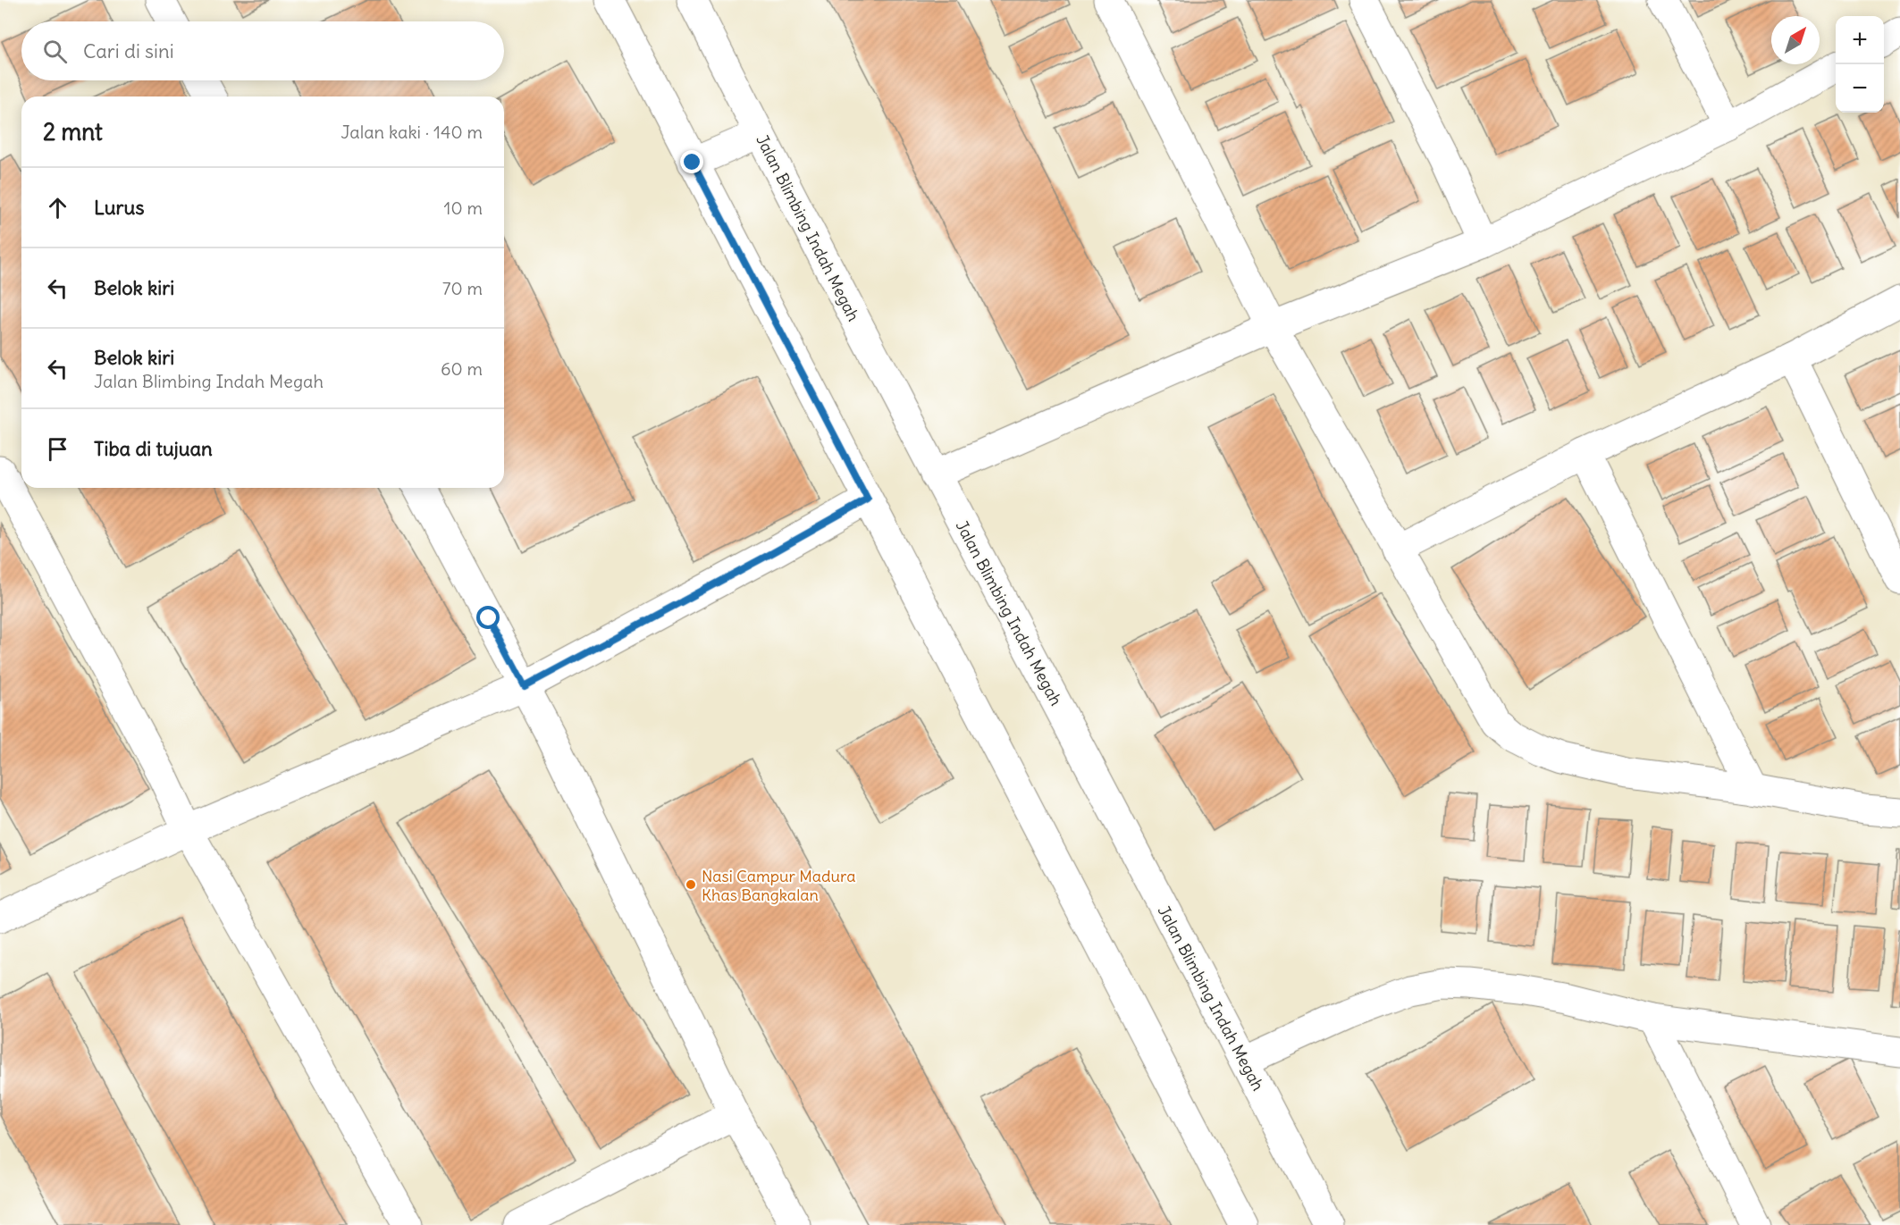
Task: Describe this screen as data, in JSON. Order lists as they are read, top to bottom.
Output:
{
  "streets": {
    "street": ["Jalan Blimbing Indah Megah"]
  },
  "places": ["Nasi Campur Madura Khas Bangkalan"],
  "north": "top right",
  "page": {
    "map_buttons": ["+", "−"],
    "search": "Cari di sini",
    "heading": ["2 mnt", "Jalan kaki · 140 m"],
    "list": [
      ["Lurus", "10 m"],
      ["Belok kiri", "70 m"],
      ["Belok kiri", "Jalan Blimbing Indah Megah", "60 m"],
      "Tiba di tujuan"
    ]
  }
}
